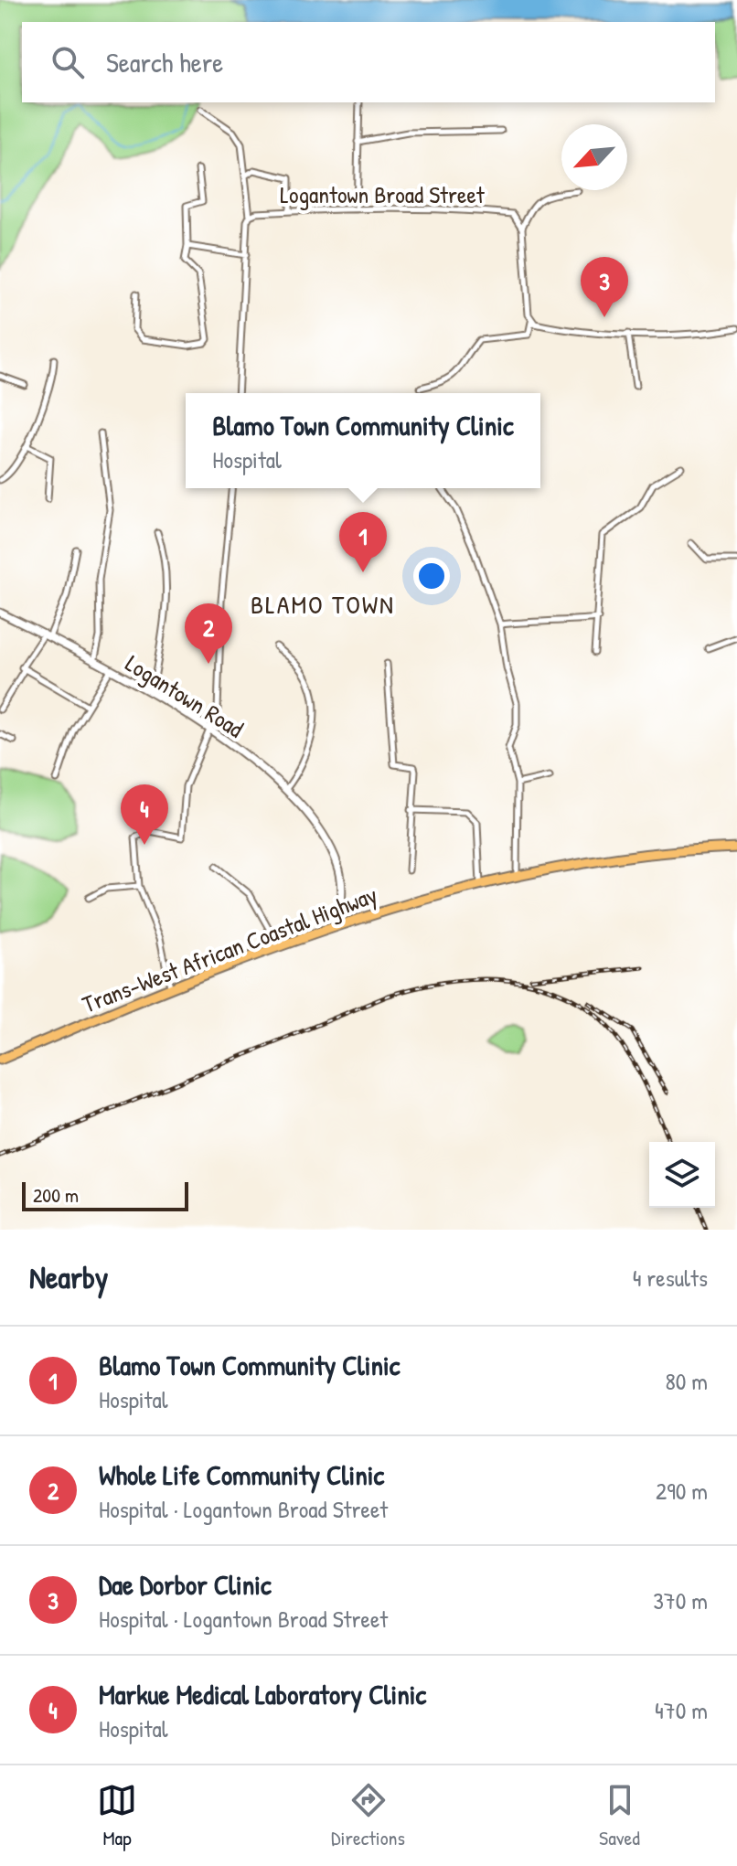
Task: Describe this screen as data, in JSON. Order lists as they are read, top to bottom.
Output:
{
  "streets": {
    "highway": ["Trans-West African Coastal Highway"],
    "street": ["Logantown Broad Street", "Logantown Road"]
  },
  "crossings": [
    ["Logantown Road", "Trans-West African Coastal Highway"]
  ],
  "districts": ["BLAMO TOWN"],
  "scale_bar": "200 m",
  "north": "bottom left",
  "page": {
    "search": "Search here",
    "pins": [
      "3",
      "1",
      "2",
      "4"
    ],
    "popup": ["Blamo Town Community Clinic", "Hospital"],
    "scale": "200 m",
    "heading": ["Nearby", "4 results"],
    "list": [
      {
        "mark": "1",
        "name": "Blamo Town Community Clinic",
        "note": "Hospital",
        "value": "80 m"
      },
      {
        "mark": "2",
        "name": "Whole Life Community Clinic",
        "note": "Hospital · Logantown Broad Street",
        "value": "290 m"
      },
      {
        "mark": "3",
        "name": "Dae Dorbor Clinic",
        "note": "Hospital · Logantown Broad Street",
        "value": "370 m"
      },
      {
        "mark": "4",
        "name": "Markue Medical Laboratory Clinic",
        "note": "Hospital",
        "value": "470 m"
      }
    ],
    "nav": ["Map", "Directions", "Saved"]
  }
}
